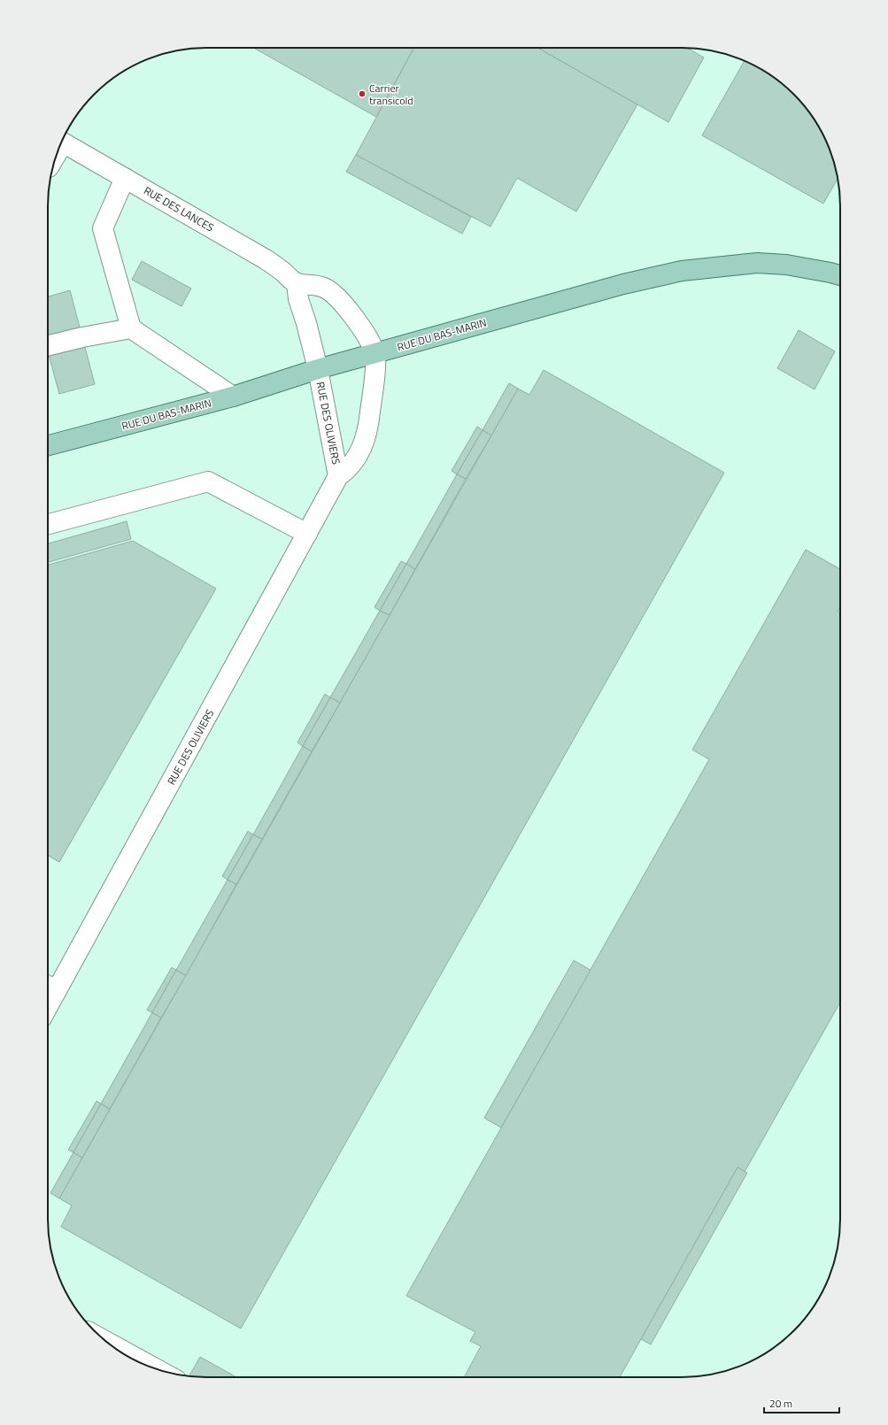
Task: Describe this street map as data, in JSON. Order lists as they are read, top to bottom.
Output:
{
  "streets": {
    "main road": ["RUE DU BAS-MARIN"],
    "street": ["RUE DES LANCES", "RUE DES OLIVIERS"]
  },
  "crossings": [
    ["RUE DU BAS-MARIN", "RUE DES OLIVIERS"]
  ],
  "places": ["Carrier transicold"],
  "scale_bar": "20 m"
}
